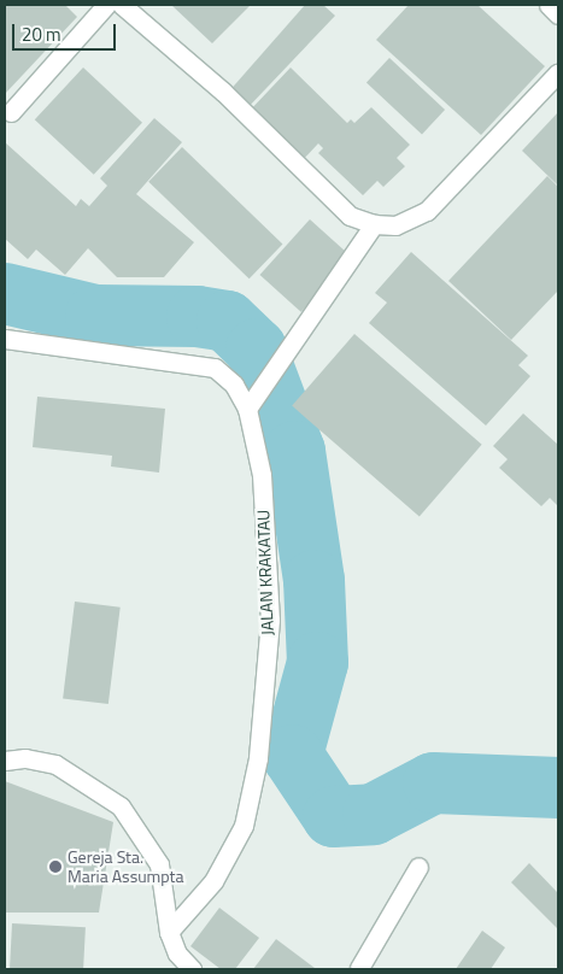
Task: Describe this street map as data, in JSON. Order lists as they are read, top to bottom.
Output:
{
  "streets": {
    "street": ["JALAN KRAKATAU"]
  },
  "places": ["Gereja Sta. Maria Assumpta"],
  "scale_bar": "20 m"
}
